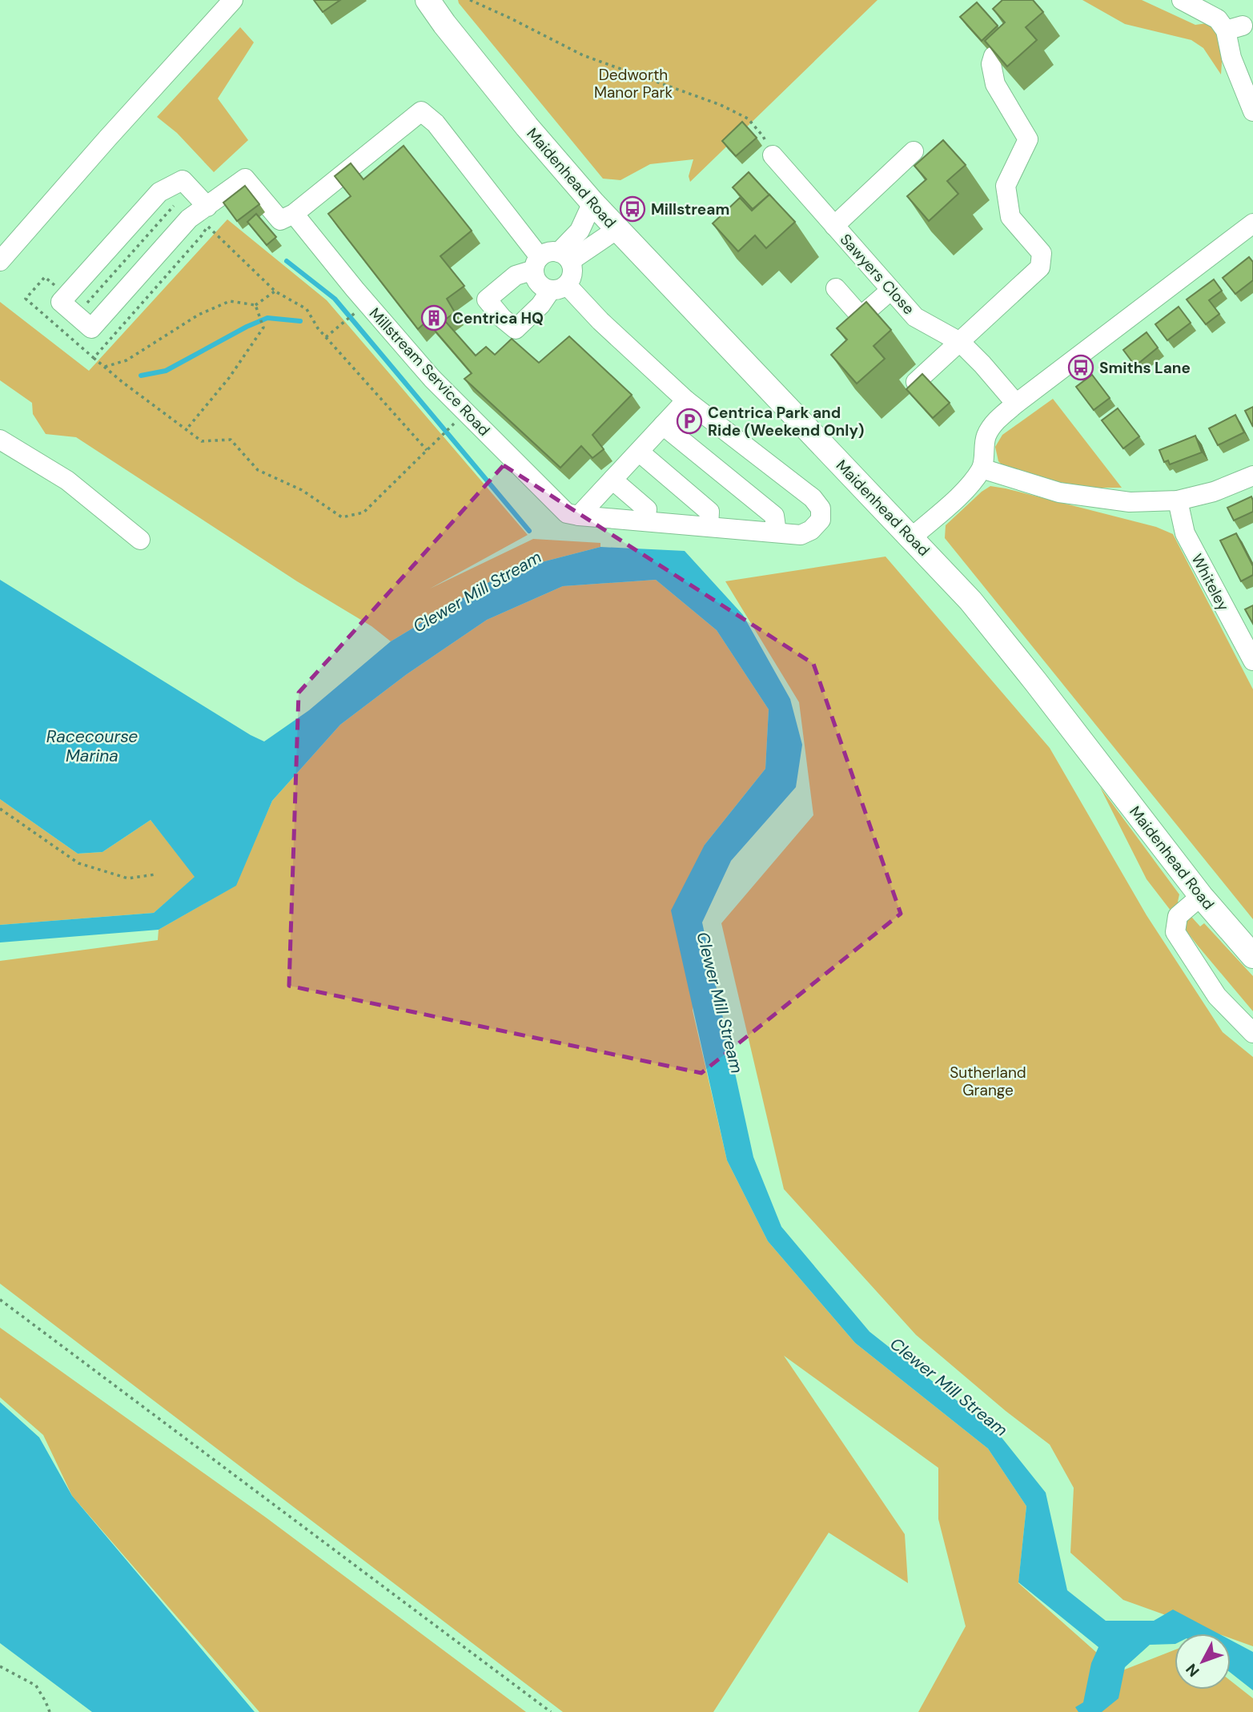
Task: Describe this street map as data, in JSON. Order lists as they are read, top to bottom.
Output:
{
  "streets": {
    "main road": ["Maidenhead Road"],
    "street": ["Sawyers Close", "Millstream Service Road", "Whiteley"]
  },
  "water": ["Clewer Mill Stream", "Racecourse Marina"],
  "parks": ["Dedworth Manor Park", "Sutherland Grange"],
  "places": {
    "bus stop": ["Millstream", "Smiths Lane"],
    "building": ["Centrica HQ"],
    "parking": ["Centrica Park and Ride (Weekend Only)"]
  },
  "north": "bottom left"
}
